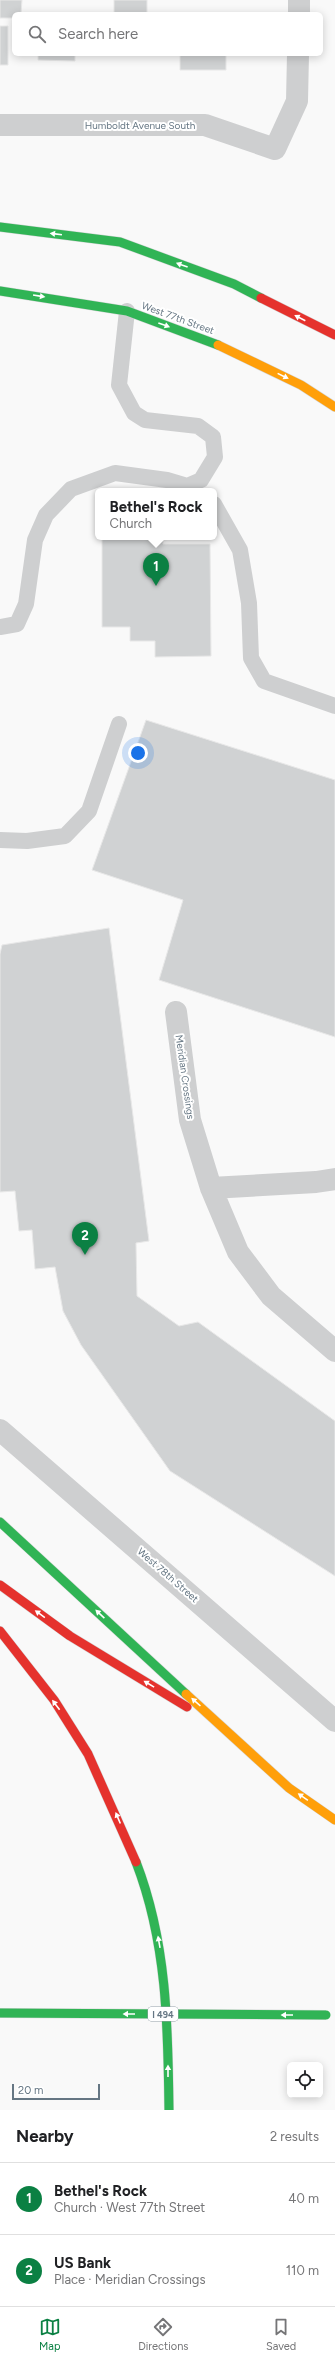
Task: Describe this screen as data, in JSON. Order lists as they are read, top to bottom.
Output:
{
  "streets": {
    "main road": ["West 77th Street", "I 494"],
    "street": ["Humboldt Avenue South", "Meridian Crossings", "West 78th Street"]
  },
  "scale_bar": "20 m",
  "page": {
    "search": "Search here",
    "popup": ["Bethel's Rock", "Church"],
    "pins": ["1", "2"],
    "scale": "20 m",
    "heading": ["Nearby", "2 results"],
    "list": [
      {
        "mark": "1",
        "name": "Bethel's Rock",
        "note": "Church · West 77th Street",
        "value": "40 m"
      },
      {
        "mark": "2",
        "name": "US Bank",
        "note": "Place · Meridian Crossings",
        "value": "110 m"
      }
    ],
    "nav": ["Map", "Directions", "Saved"]
  }
}
